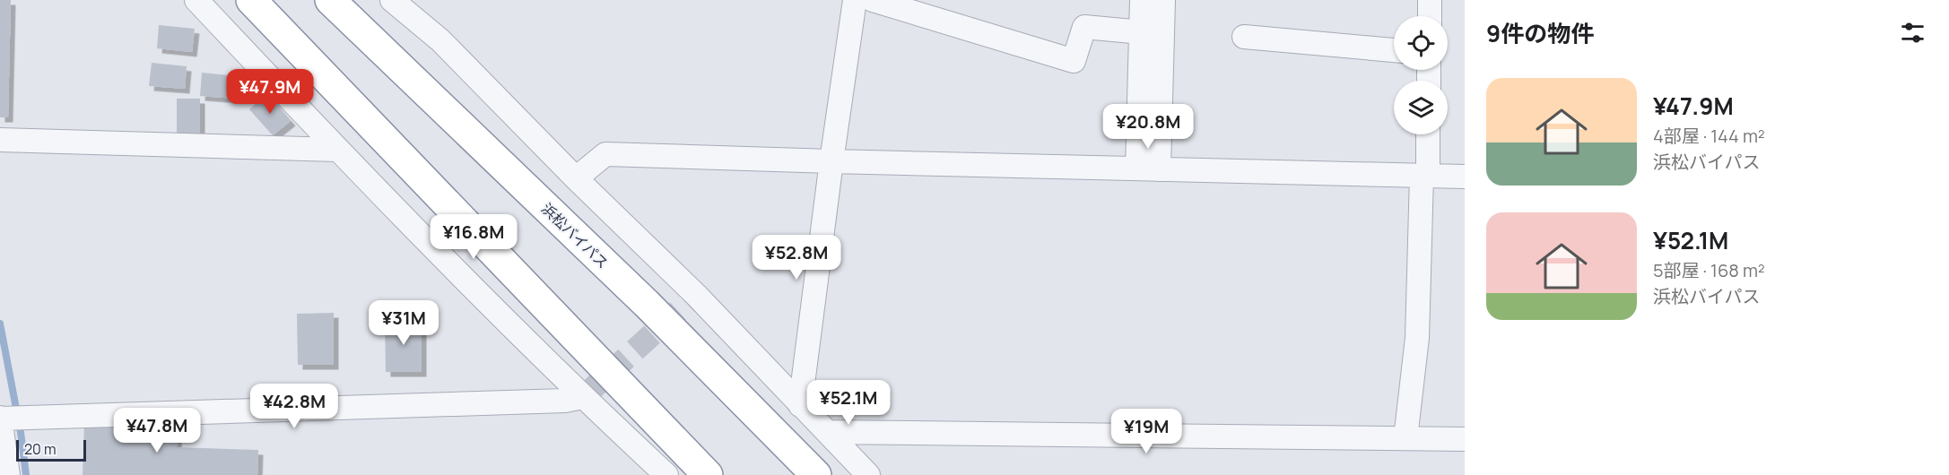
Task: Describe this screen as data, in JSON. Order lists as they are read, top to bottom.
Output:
{
  "streets": {
    "highway": ["浜松バイパス"]
  },
  "scale_bar": "20 m",
  "page": {
    "heading": "9件の物件",
    "list": [
      {
        "name": "¥47.9M",
        "note": "4部屋 · 144 m² · 浜松バイパス"
      },
      {
        "name": "¥52.1M",
        "note": "5部屋 · 168 m² · 浜松バイパス"
      }
    ],
    "price": [
      "¥47.9M",
      "¥20.8M",
      "¥16.8M",
      "¥52.8M",
      "¥31M",
      "¥52.1M",
      "¥42.8M",
      "¥47.8M",
      "¥19M"
    ],
    "scale": "20 m"
  }
}
